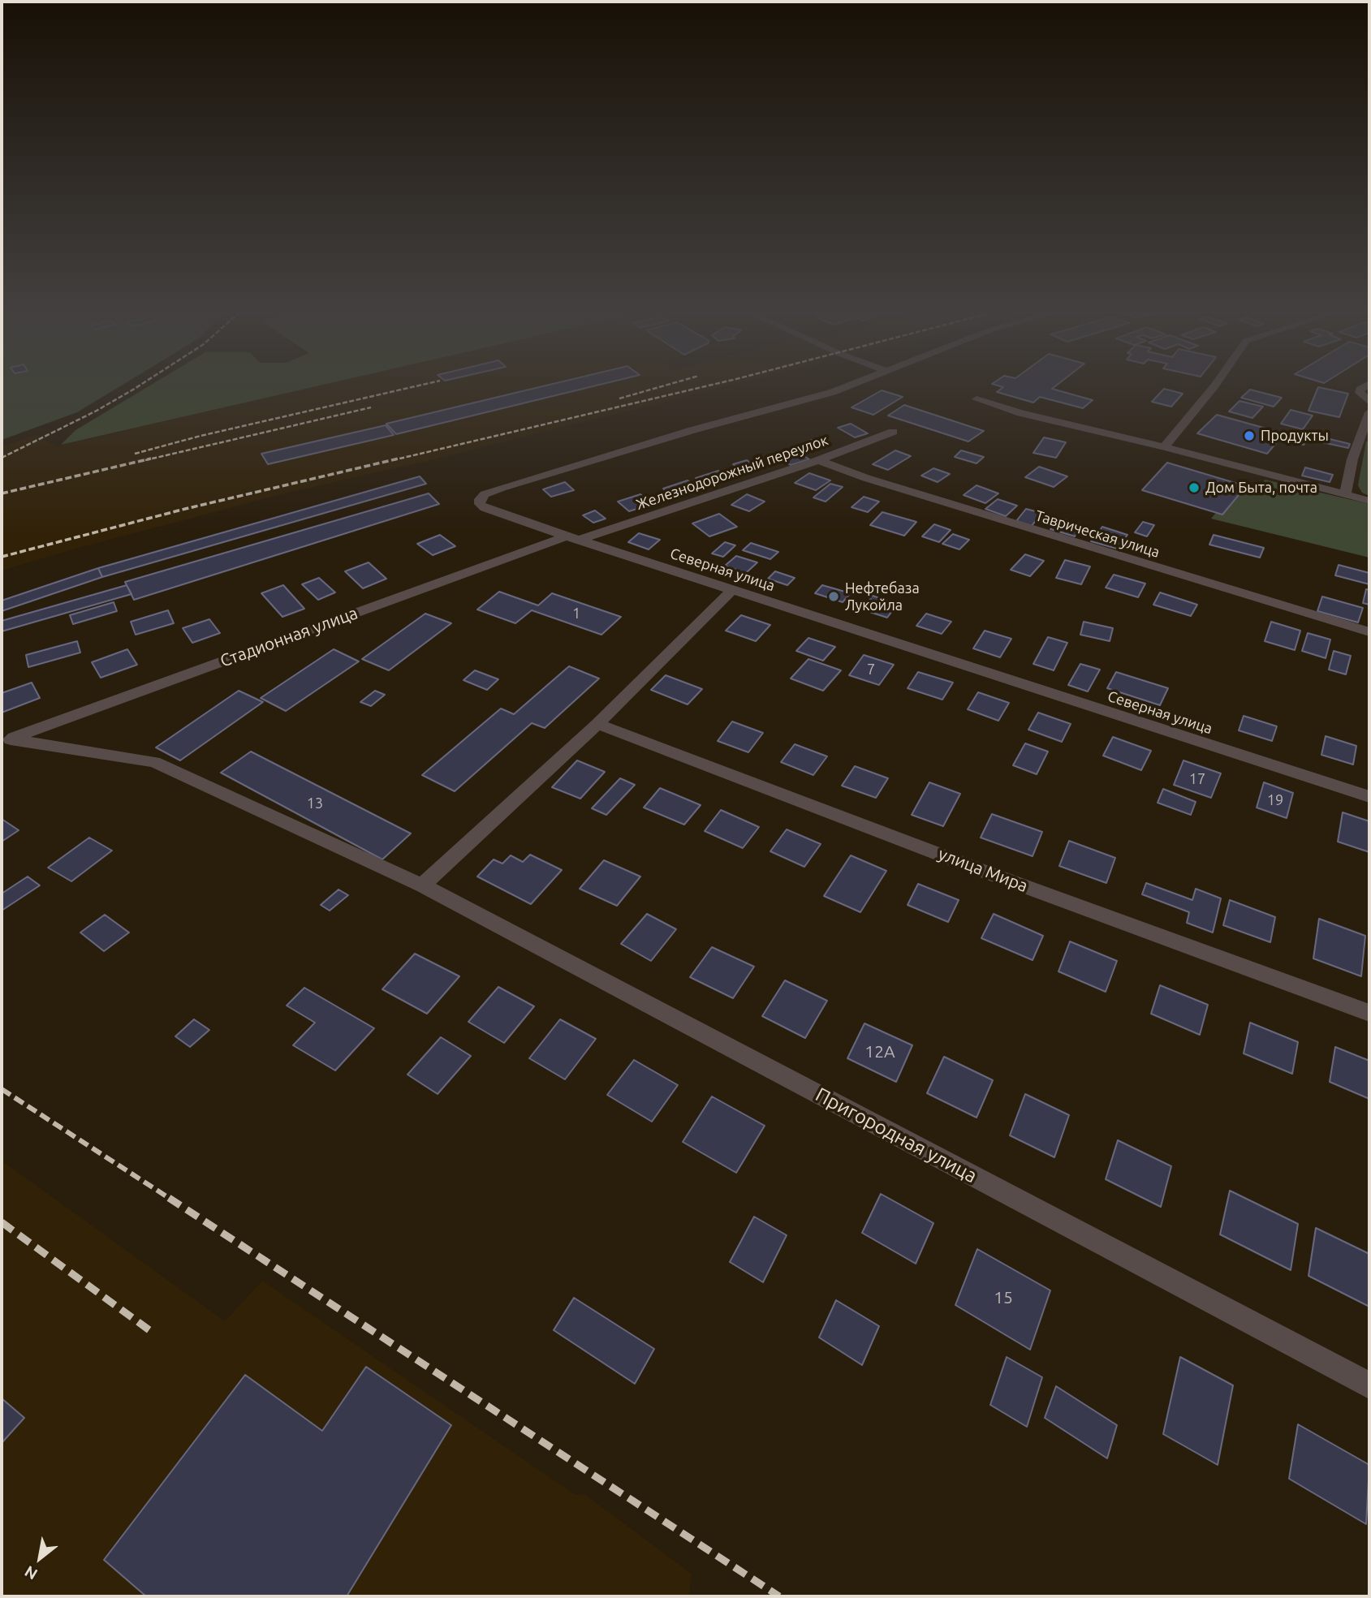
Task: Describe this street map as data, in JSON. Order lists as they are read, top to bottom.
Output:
{
  "streets": {
    "street": [
      "Железнодорожный переулок",
      "Таврическая улица",
      "Северная улица",
      "Стадионная улица",
      "улица Мира",
      "Пригородная улица"
    ]
  },
  "crossings": [
    ["Железнодорожный переулок", "Таврическая улица"],
    ["Железнодорожный переулок", "Северная улица"],
    ["Железнодорожный переулок", "Стадионная улица"],
    ["Северная улица", "Стадионная улица"],
    ["Стадионная улица", "Пригородная улица"]
  ],
  "places": ["Продукты", "Дом Быта, почта", "Нефтебаза Лукойла"],
  "house_numbers": [
    "1",
    "7",
    "17",
    "19",
    "13",
    "12А",
    "15"
  ],
  "north": "bottom left"
}
